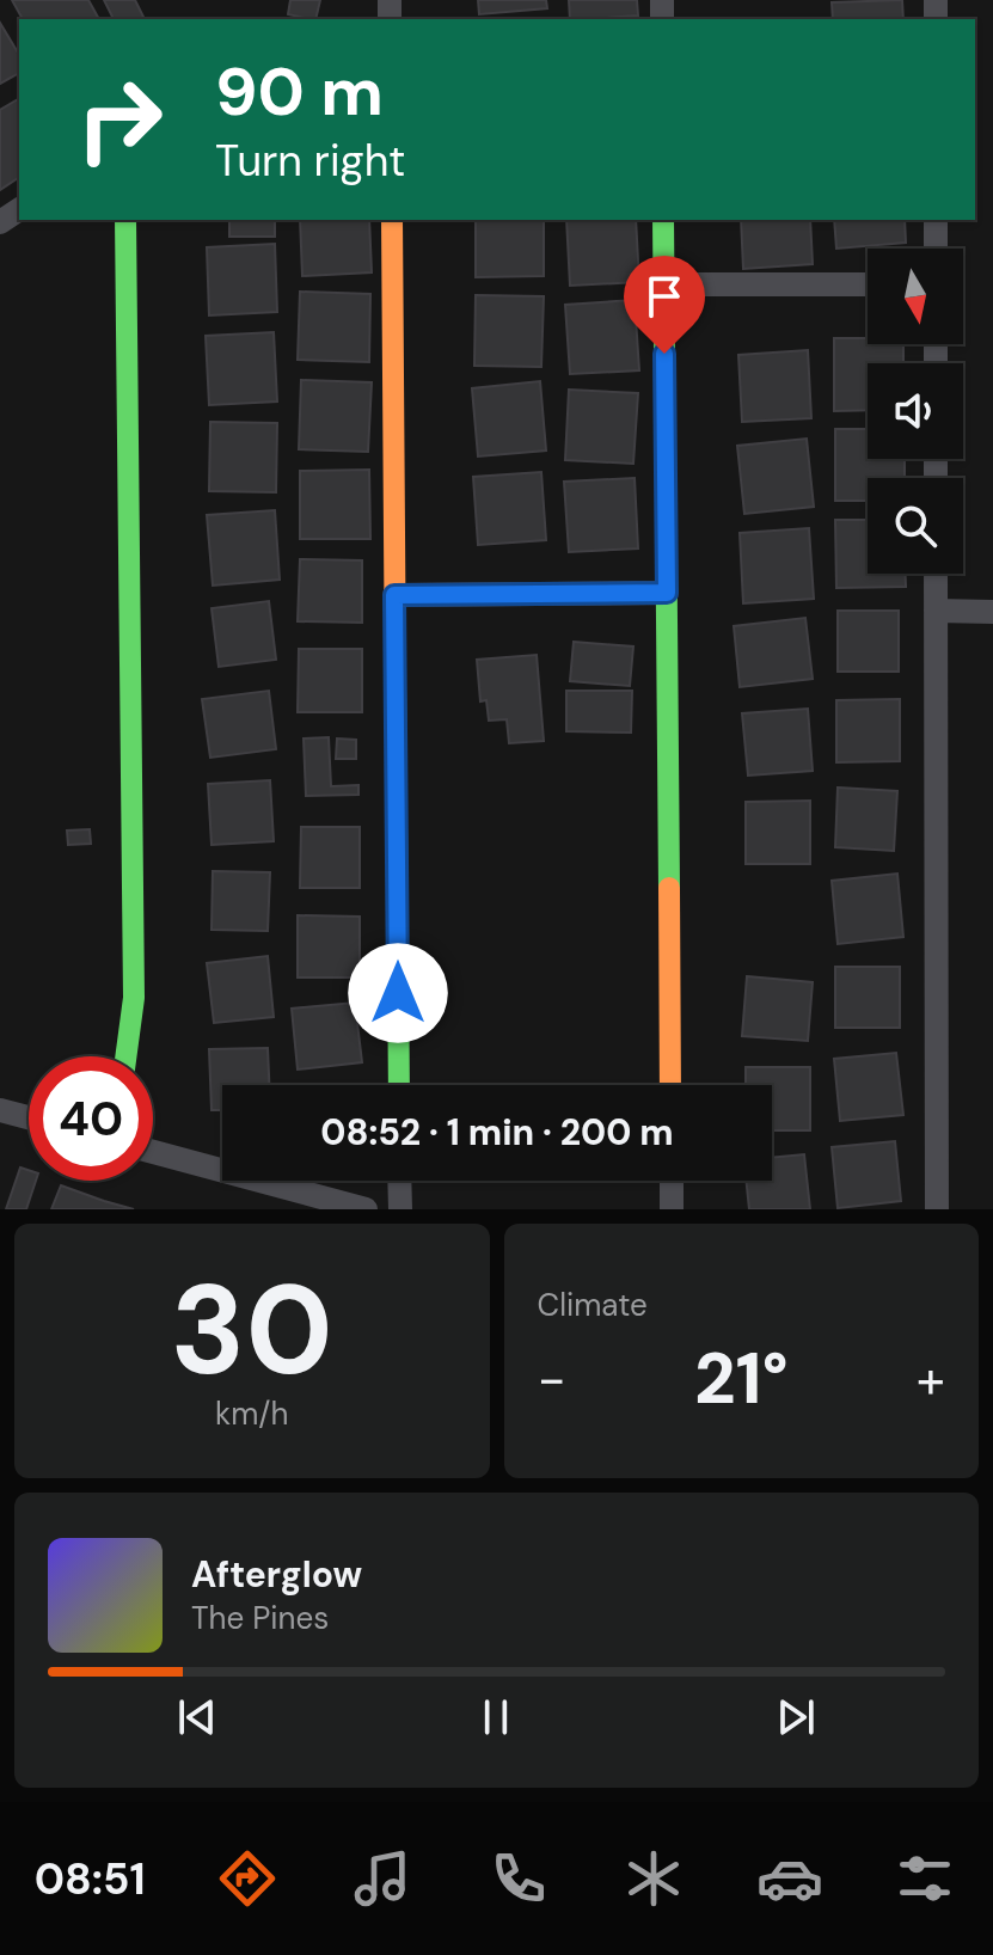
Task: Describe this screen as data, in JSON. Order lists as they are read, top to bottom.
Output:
{
  "north": "bottom",
  "page": {
    "turn": ["90 m", "Turn right"],
    "limit": "40",
    "trip": "08:52 · 1 min · 200 m",
    "tile": [
      ["30", "km/h"],
      "Climate"
    ],
    "heat": ["−", "21°", "+"],
    "song": ["Afterglow", "The Pines"],
    "tabs": "08:51"
  }
}
